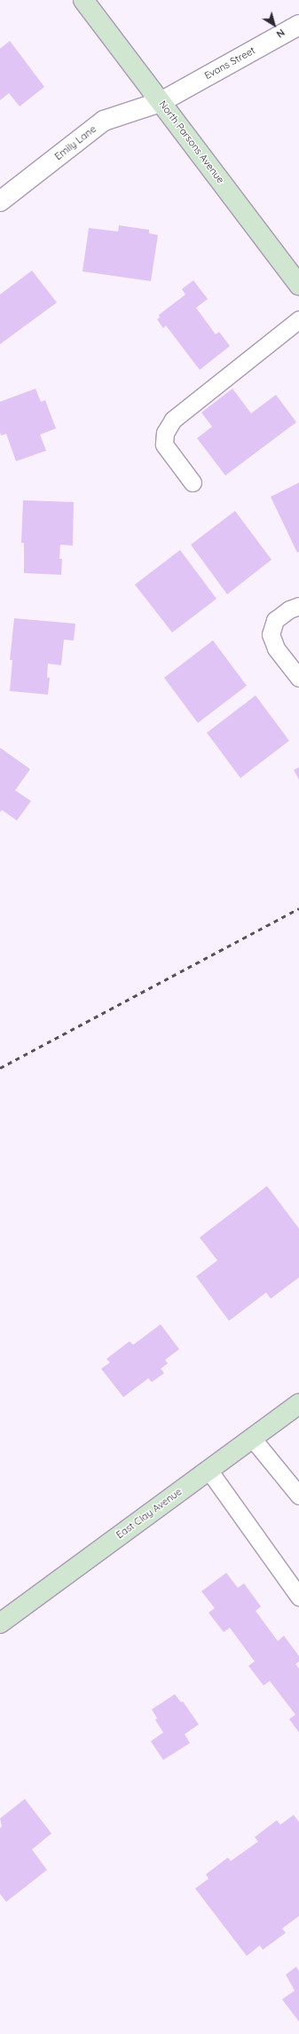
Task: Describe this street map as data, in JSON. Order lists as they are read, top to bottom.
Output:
{
  "streets": {
    "street": [
      "Evans Street",
      "North Parsons Avenue",
      "Emily Lane",
      "East Clay Avenue"
    ]
  },
  "crossings": [
    ["Evans Street", "North Parsons Avenue"],
    ["Evans Street", "Emily Lane"],
    ["North Parsons Avenue", "Emily Lane"]
  ],
  "north": "bottom right"
}
